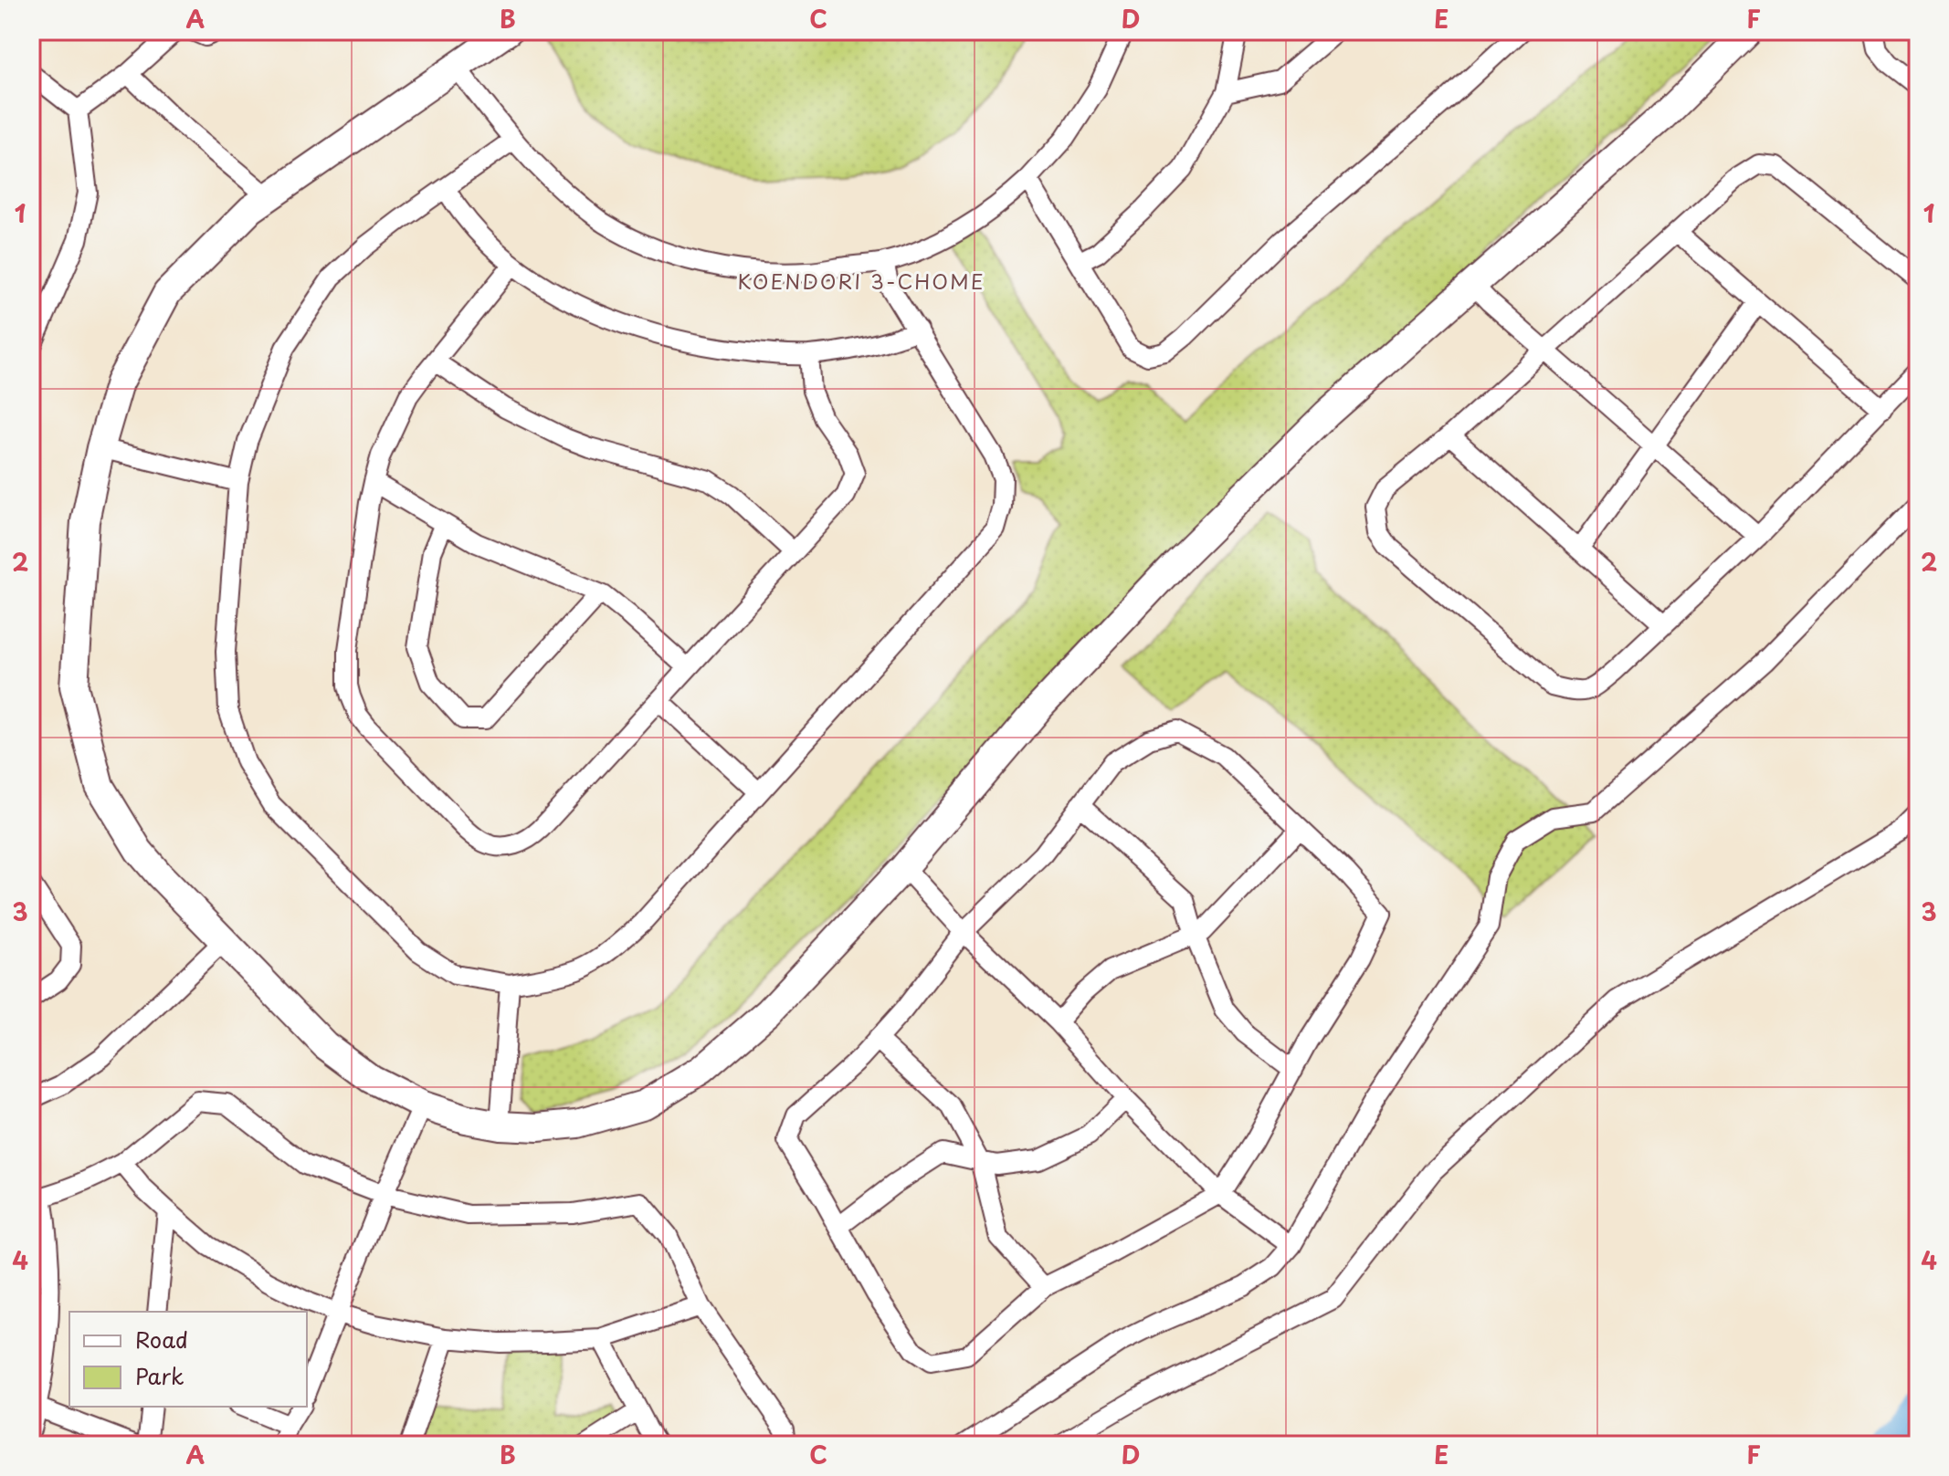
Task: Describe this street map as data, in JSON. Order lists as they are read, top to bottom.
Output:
{
  "districts": ["KOENDORI 3-CHOME"],
  "legend": ["Road", "Park"],
  "grid": {
    "columns": [
      "A",
      "B",
      "C",
      "D",
      "E",
      "F"
    ],
    "rows": [
      "1",
      "2",
      "3",
      "4"
    ]
  }
}
